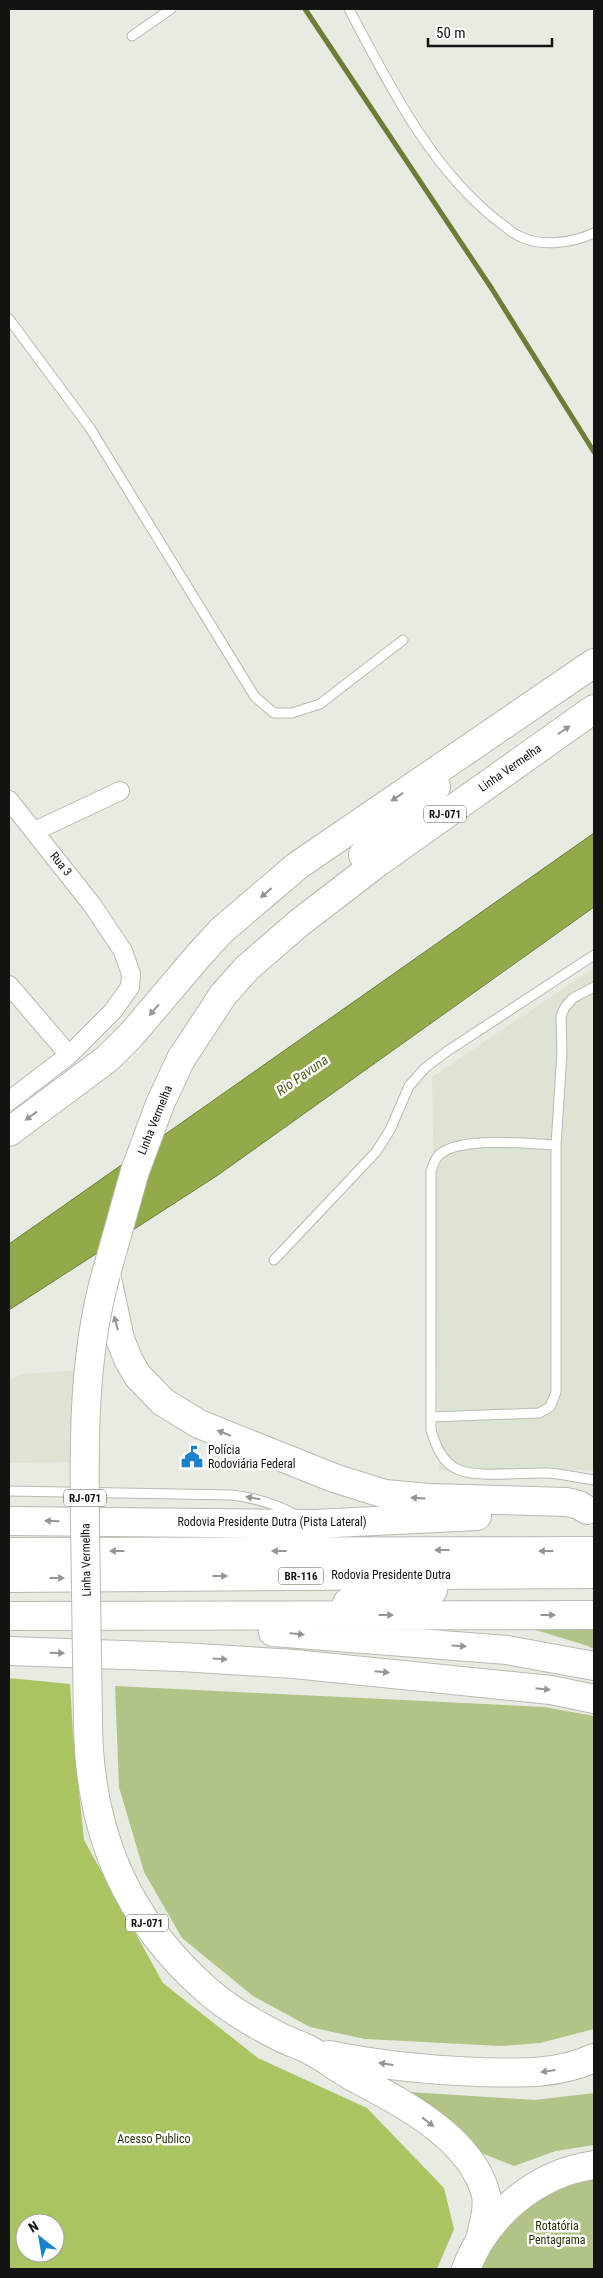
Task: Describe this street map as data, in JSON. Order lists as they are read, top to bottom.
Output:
{
  "streets": {
    "main road": [
      "Linha Vermelha",
      "RJ-071",
      "Rodovia Presidente Dutra (Pista Lateral)",
      "Rodovia Presidente Dutra",
      "BR-116"
    ],
    "street": ["Rua 3"]
  },
  "crossings": [
    ["Linha Vermelha", "RJ-071"],
    ["RJ-071", "Rodovia Presidente Dutra (Pista Lateral)"]
  ],
  "water": ["Rio Pavuna"],
  "parks": ["Acesso Publico", "Rotatória Pentagrama"],
  "places": {
    "public building": ["Polícia Rodoviária Federal"]
  },
  "scale_bar": "50 m",
  "north": "top left"
}
